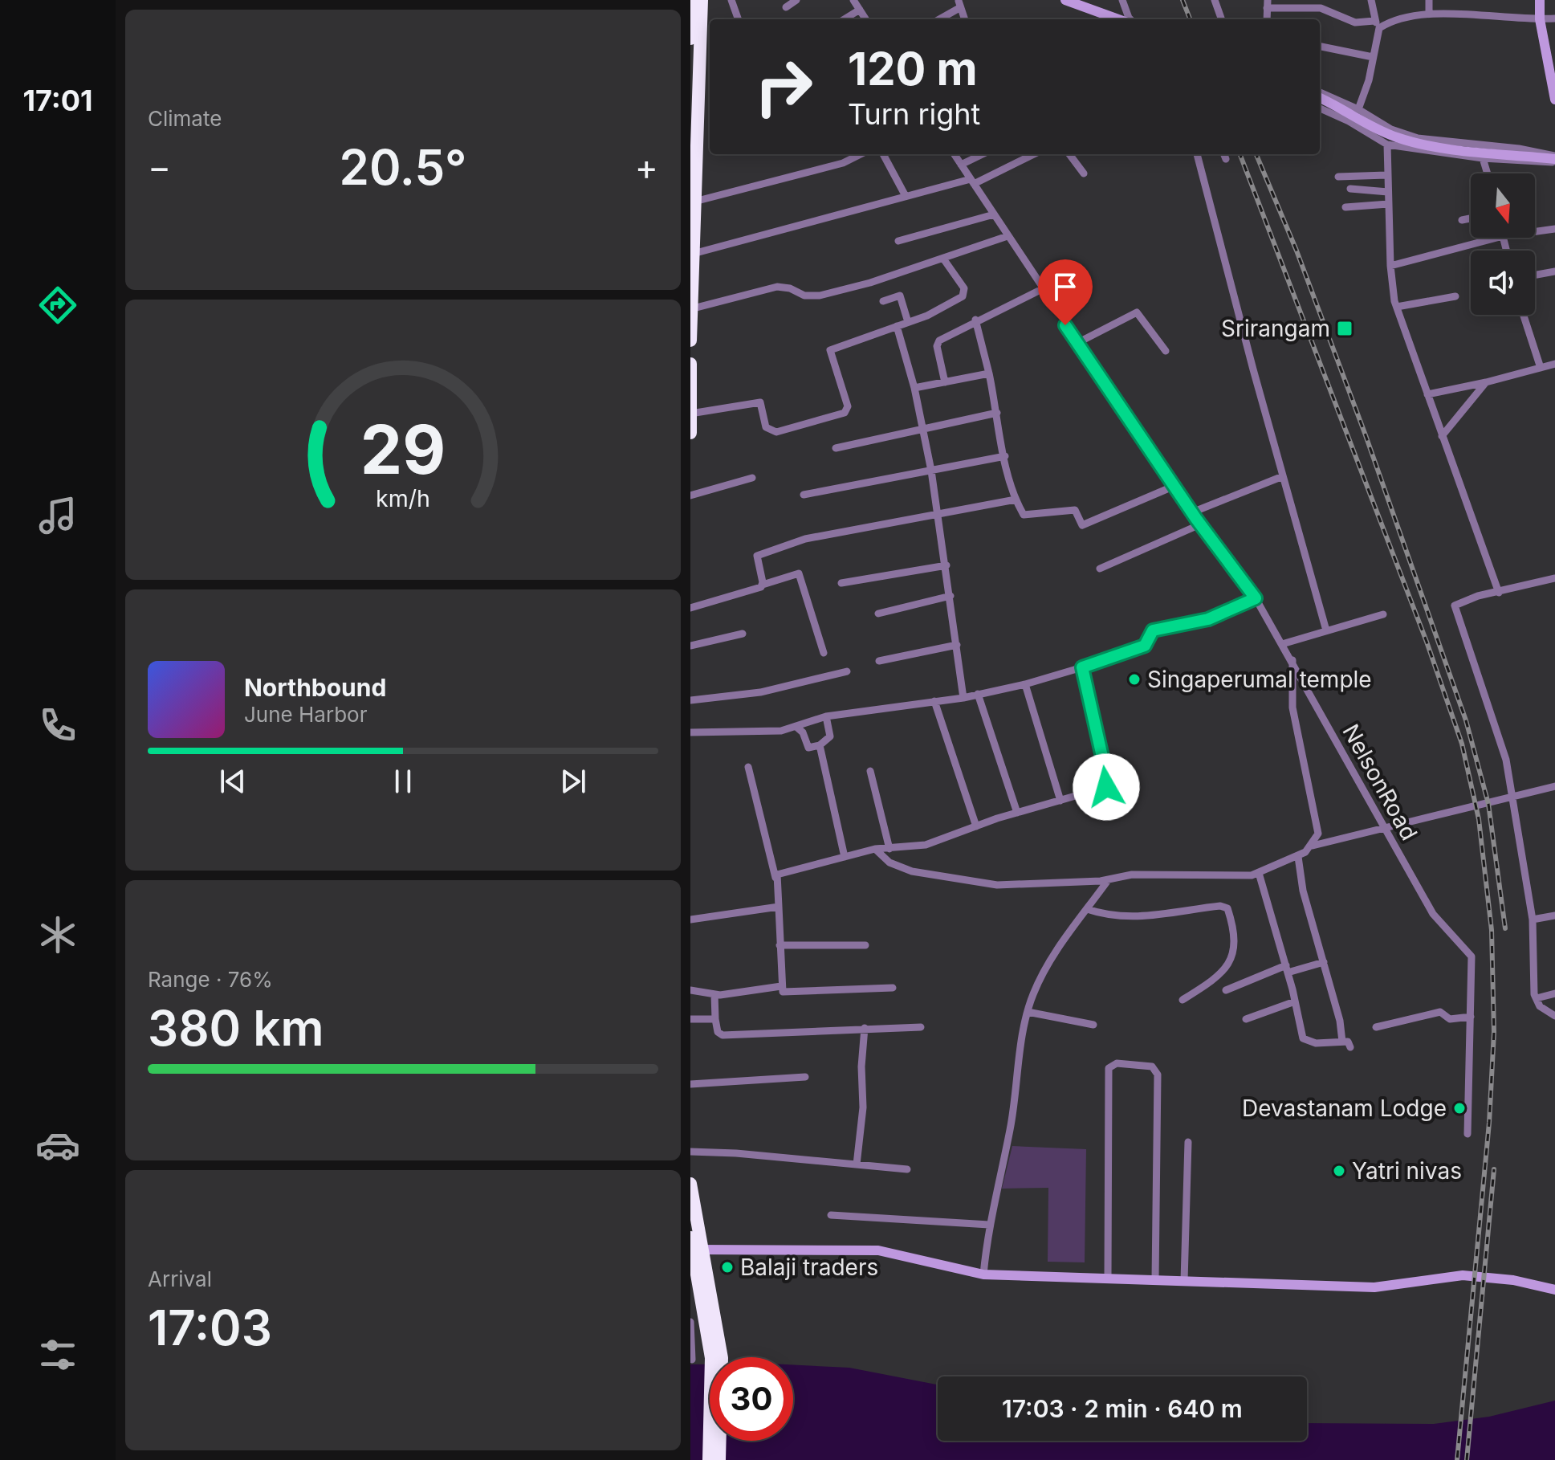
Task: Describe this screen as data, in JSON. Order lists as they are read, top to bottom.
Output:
{
  "streets": {
    "street": ["NelsonRoad"]
  },
  "places": {
    "transit": ["Srirangam"],
    "other": [
      "Singaperumal temple",
      "Devastanam Lodge",
      "Yatri nivas",
      "Balaji traders"
    ]
  },
  "north": "bottom",
  "page": {
    "tabs": "17:01",
    "tile": [
      "Climate",
      ["Range · 76%", "380 km"],
      ["Arrival", "17:03"]
    ],
    "turn": ["120 m", "Turn right"],
    "heat": ["−", "20.5°", "+"],
    "song": ["Northbound", "June Harbor"],
    "limit": "30",
    "trip": "17:03 · 2 min · 640 m",
    "gauge": ["29", "km/h"]
  }
}
